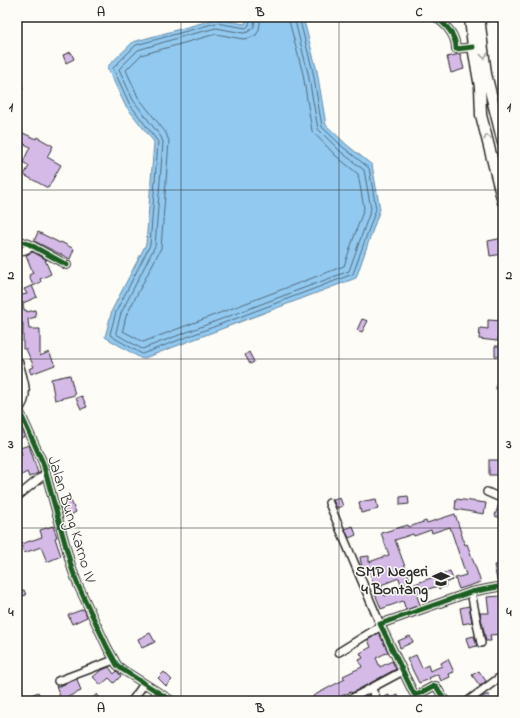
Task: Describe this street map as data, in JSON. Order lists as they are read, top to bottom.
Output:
{
  "streets": {
    "street": ["Jalan Bung Karno IV"]
  },
  "places": {
    "school or university": ["SMP Negeri 4 Bontang"]
  },
  "grid": {
    "columns": ["A", "B", "C"],
    "rows": [
      "1",
      "2",
      "3",
      "4"
    ]
  }
}
